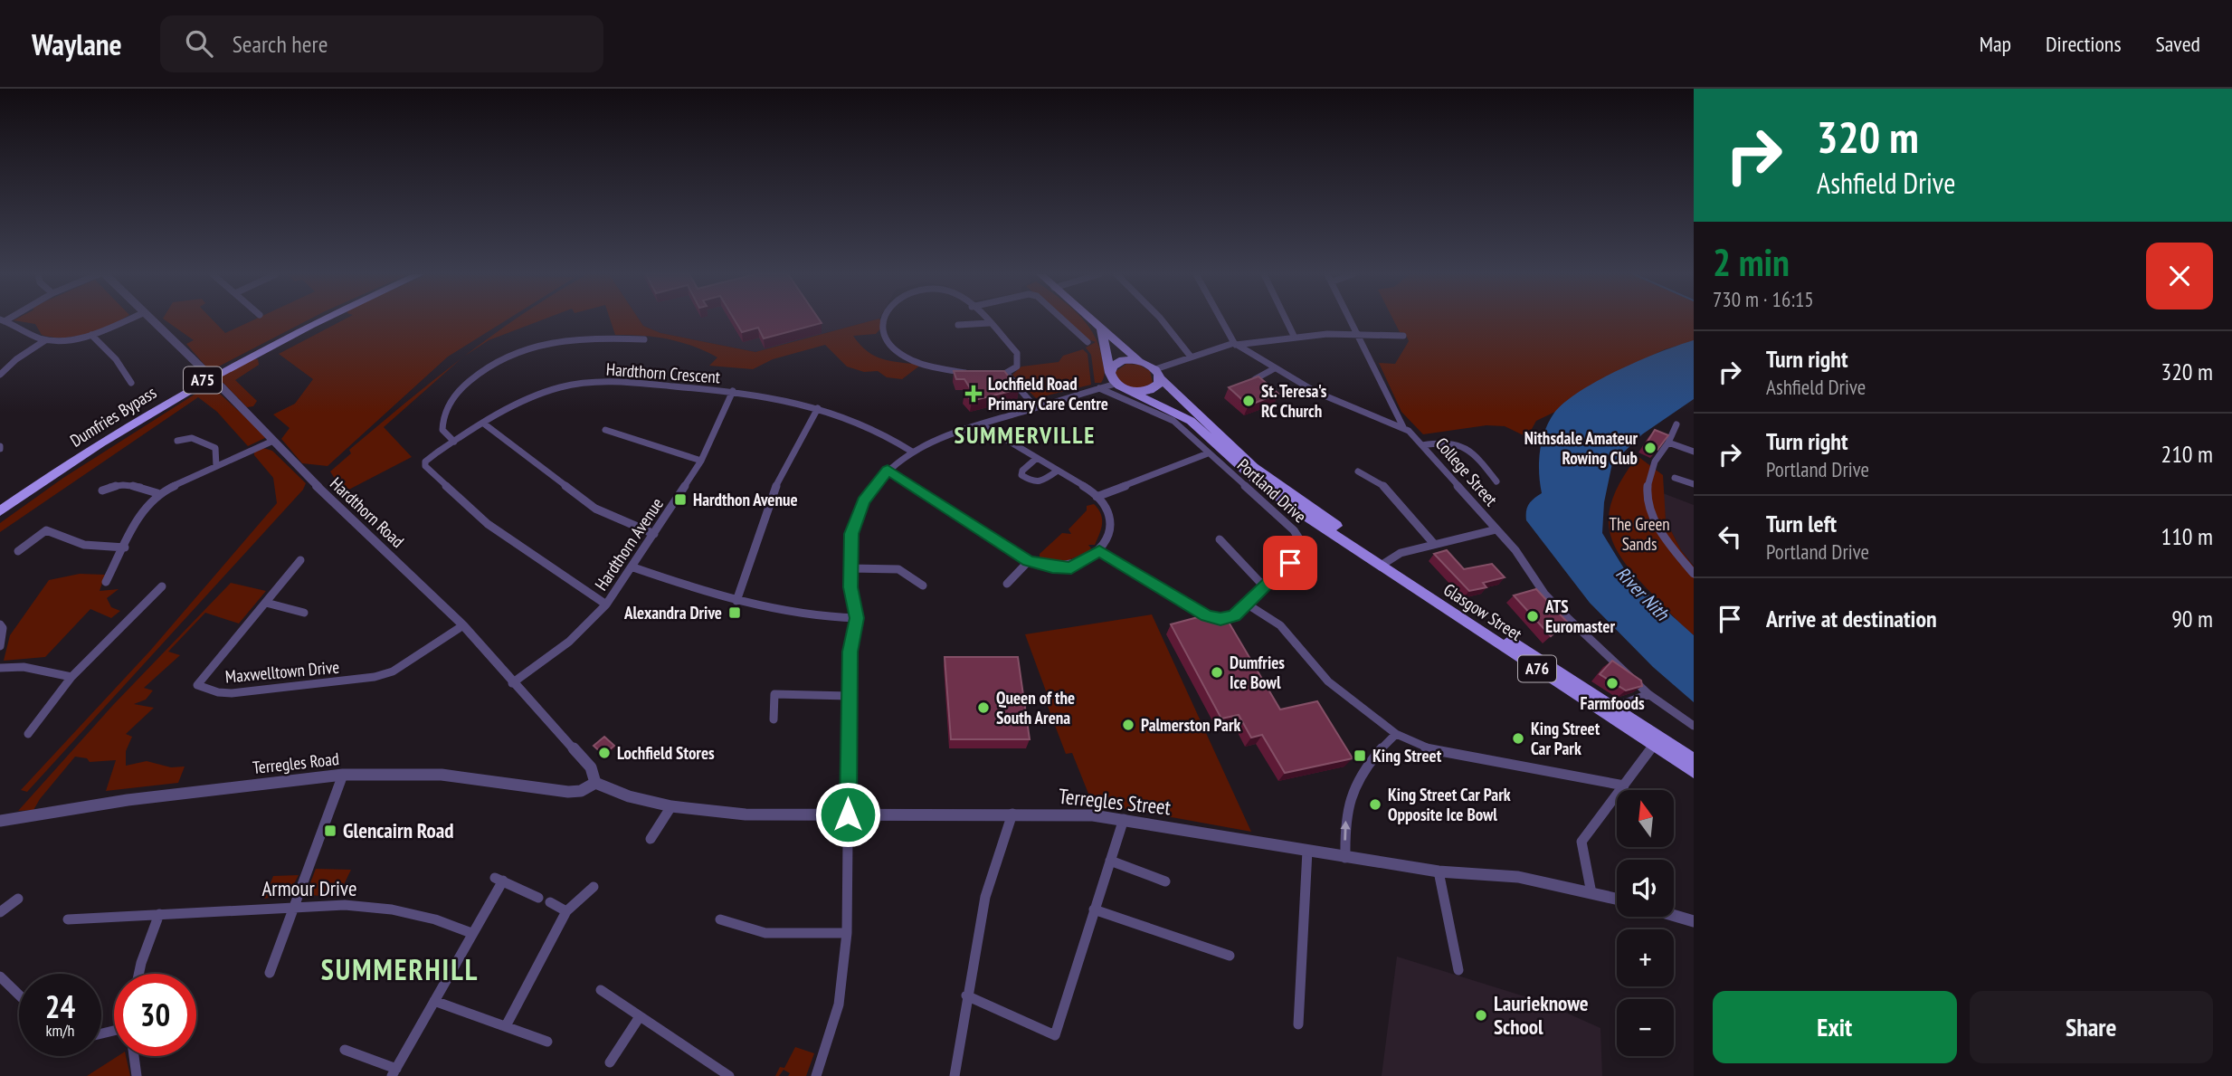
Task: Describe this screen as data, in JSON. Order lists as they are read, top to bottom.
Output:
{
  "streets": {
    "highway": ["A75", "Dumfries Bypass"],
    "main road": ["Glasgow Street", "A76"],
    "street": [
      "Hardthorn Crescent",
      "College Street",
      "Portland Drive",
      "Hardthorn Road",
      "Hardthorn Avenue",
      "Maxwelltown Drive",
      "Terregles Road",
      "Terregles Street",
      "Armour Drive"
    ]
  },
  "crossings": [
    ["Hardthorn Crescent", "Hardthorn Avenue"],
    ["Hardthorn Road", "Hardthorn Avenue"],
    ["Hardthorn Road", "Maxwelltown Drive"],
    ["Hardthorn Road", "Terregles Road"],
    ["Hardthorn Road", "Terregles Street"],
    ["Glasgow Street", "A76"],
    ["Terregles Road", "Terregles Street"]
  ],
  "districts": ["SUMMERVILLE", "SUMMERHILL"],
  "water": ["River Nith"],
  "parks": ["The Green Sands"],
  "places": {
    "health": ["Lochfield Road Primary Care Centre"],
    "other": [
      "St. Teresa's RC Church",
      "Nithsdale Amateur Rowing Club",
      "ATS Euromaster",
      "Dumfries Ice Bowl",
      "Farmfoods",
      "Queen of the South Arena",
      "Palmerston Park",
      "King Street Car Park",
      "Lochfield Stores",
      "King Street Car Park Opposite Ice Bowl",
      "Laurieknowe School"
    ],
    "transit": [
      "Hardthon Avenue",
      "Alexandra Drive",
      "King Street",
      "Glencairn Road"
    ]
  },
  "north": "top",
  "page": {
    "header": "Waylane",
    "search": "Search here",
    "nav": ["Map", "Directions", "Saved"],
    "turn": ["320 m", "Ashfield Drive"],
    "heading": ["2 min", "730 m · 16:15"],
    "list": [
      {
        "name": "Turn right",
        "note": "Ashfield Drive",
        "value": "320 m"
      },
      {
        "name": "Turn right",
        "note": "Portland Drive",
        "value": "210 m"
      },
      {
        "name": "Turn left",
        "note": "Portland Drive",
        "value": "110 m"
      },
      {
        "name": "Arrive at destination",
        "value": "90 m"
      }
    ],
    "map_buttons": ["+", "−"],
    "speed": "24 km/h",
    "limit": "30",
    "buttons": ["Exit", "Share"]
  }
}
